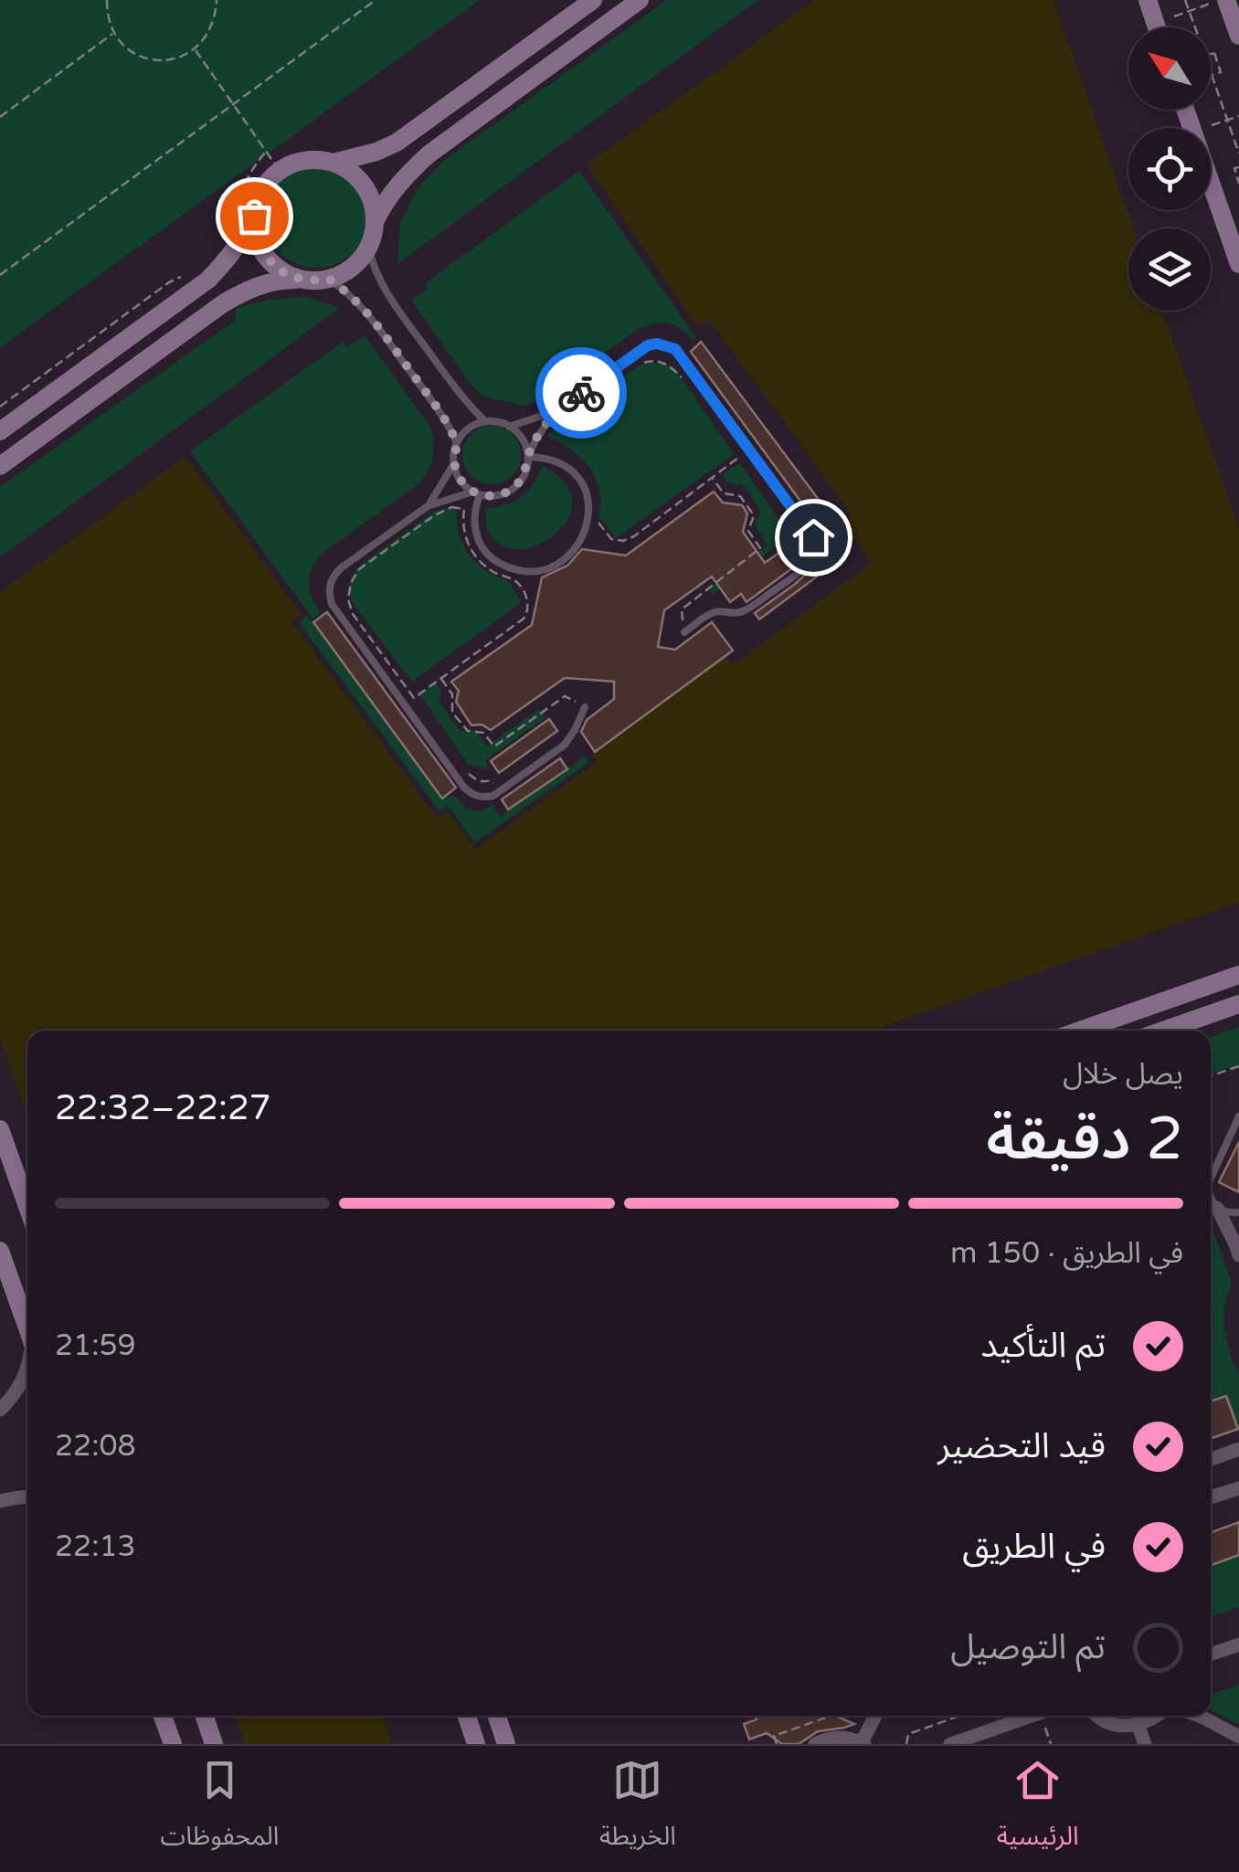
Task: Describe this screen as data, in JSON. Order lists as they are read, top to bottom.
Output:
{
  "north": "top left",
  "page": {
    "heading": ["2 دقيقة", "يصل خلال", "22:27–22:32"],
    "bar": "في الطريق · 150 m",
    "list": [
      ["تم التأكيد", "21:59"],
      ["قيد التحضير", "22:08"],
      ["في الطريق", "22:13"],
      "تم التوصيل"
    ],
    "tabs": ["الرئيسية", "الخريطة", "المحفوظات"]
  }
}
